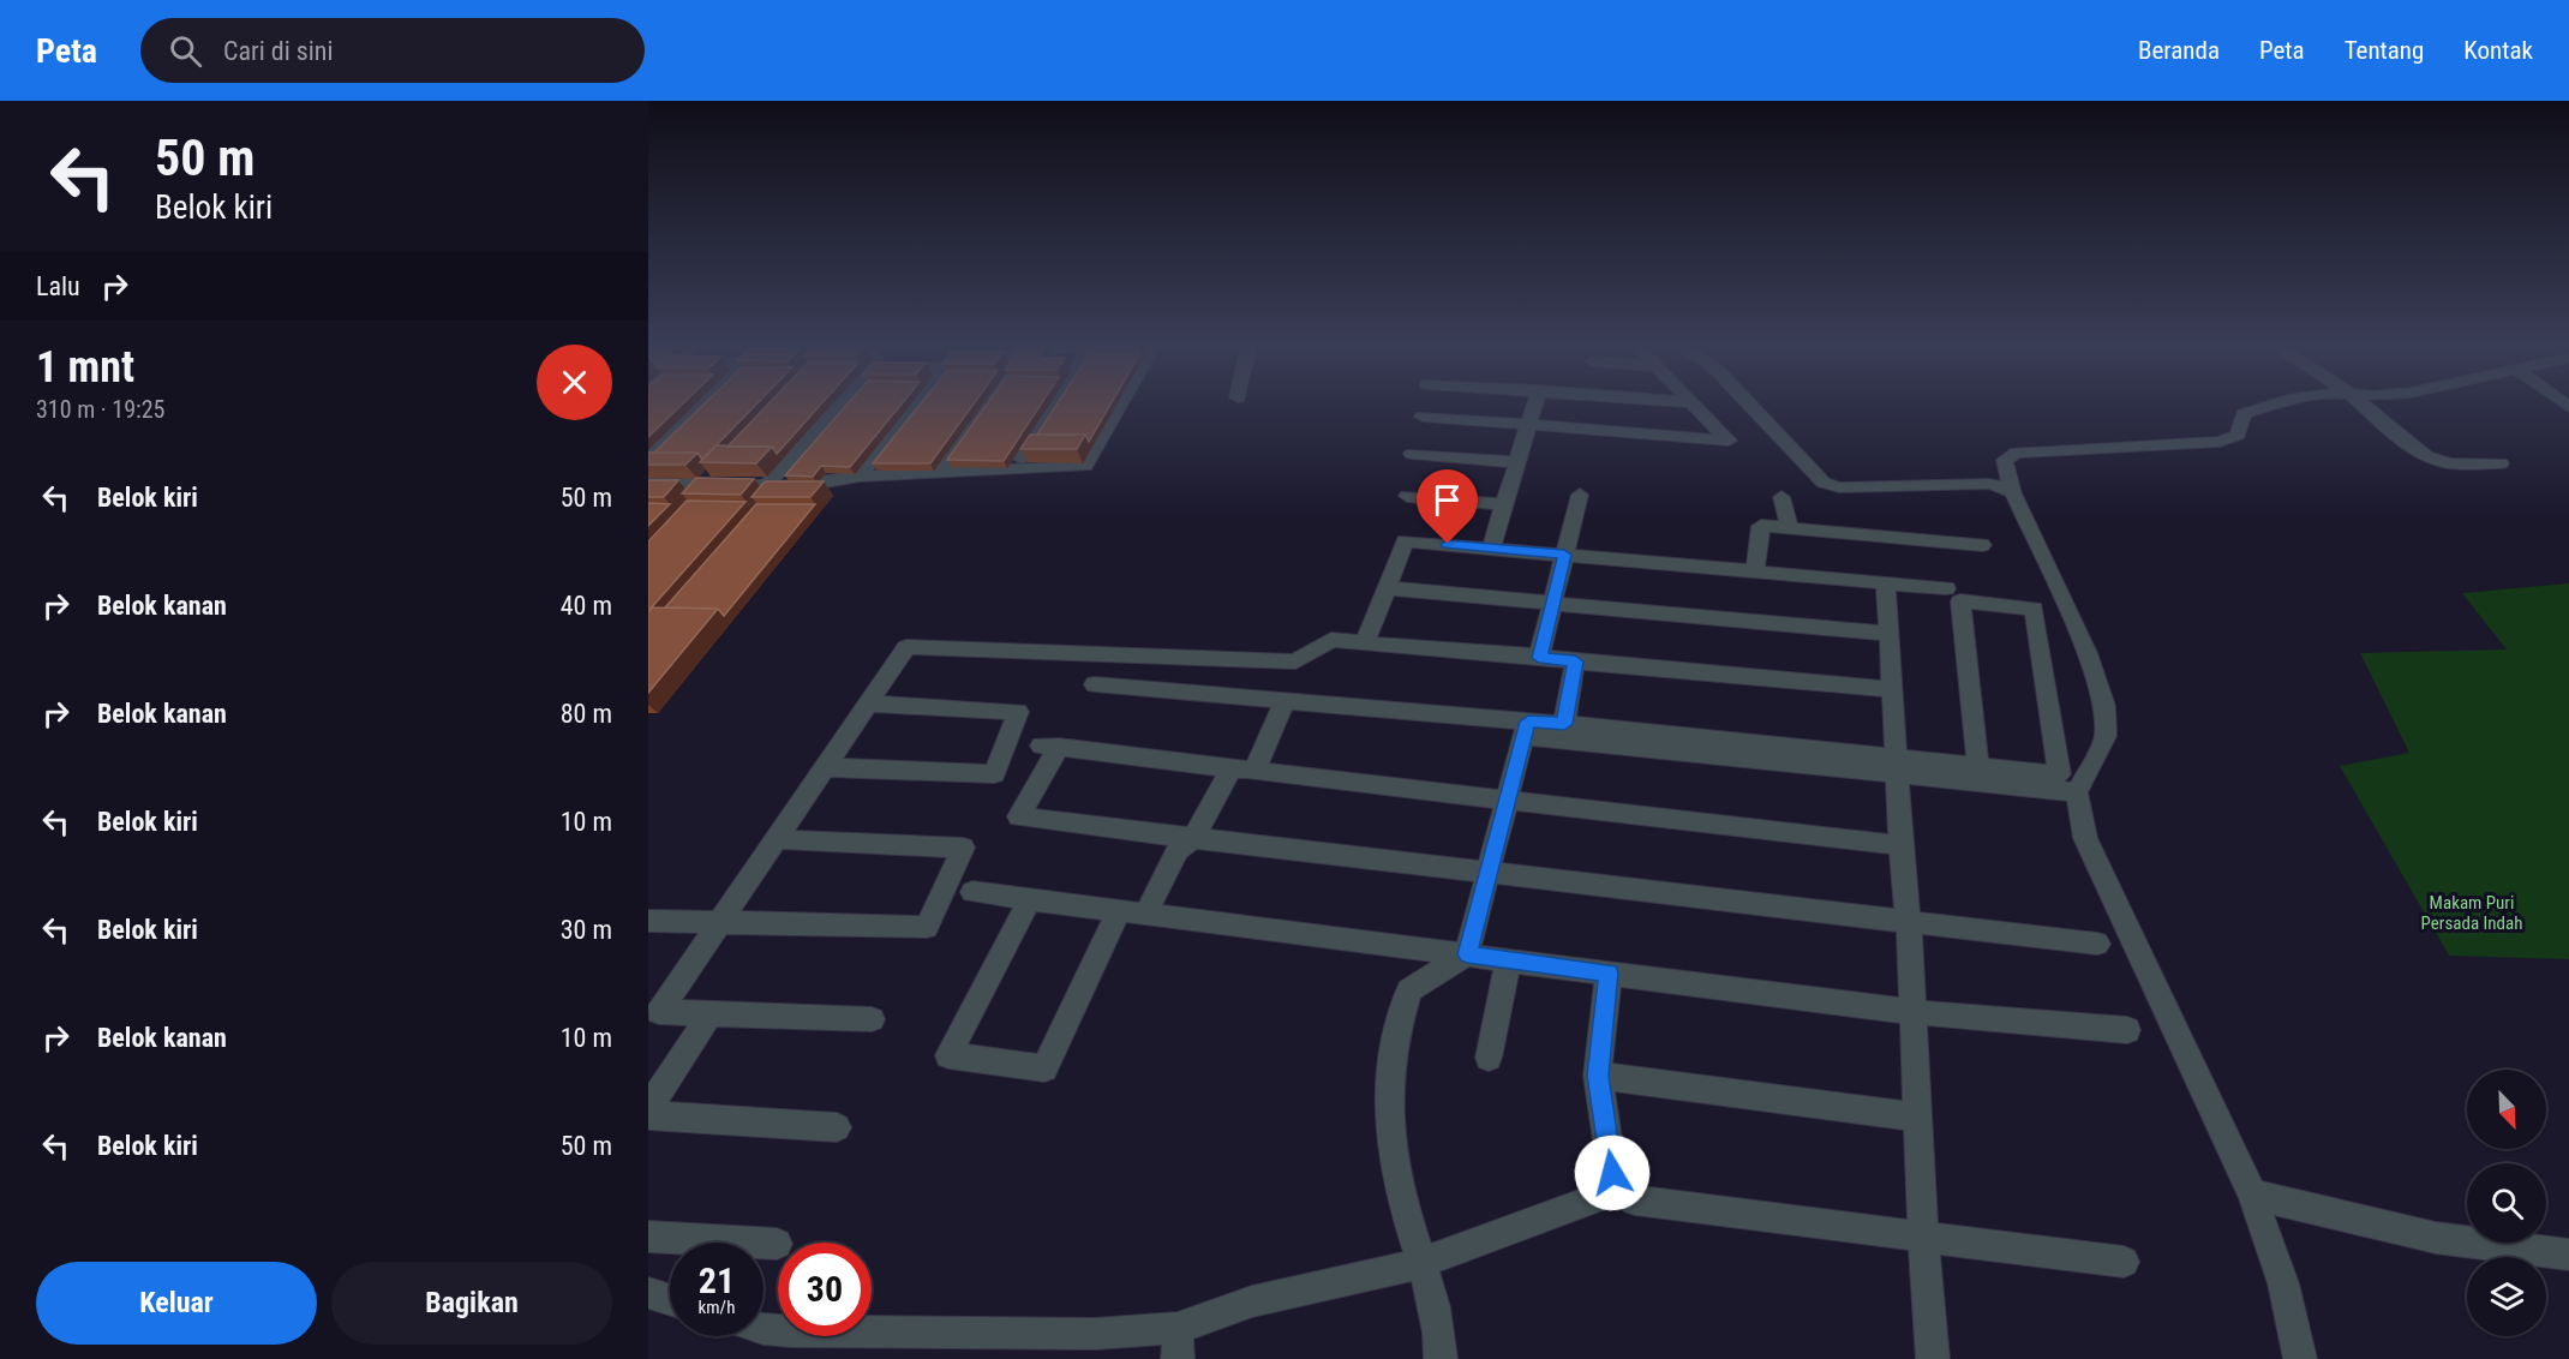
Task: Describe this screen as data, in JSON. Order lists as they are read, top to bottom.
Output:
{
  "parks": ["Makam Puri Persada Indah"],
  "north": "bottom right",
  "page": {
    "header": "Peta",
    "search": "Cari di sini",
    "nav": [
      "Beranda",
      "Peta",
      "Tentang",
      "Kontak"
    ],
    "turn": ["50 m", "Belok kiri"],
    "then": "Lalu",
    "heading": ["1 mnt", "310 m · 19:25"],
    "list": [
      {
        "name": "Belok kiri",
        "value": "50 m"
      },
      {
        "name": "Belok kanan",
        "value": "40 m"
      },
      {
        "name": "Belok kanan",
        "value": "80 m"
      },
      {
        "name": "Belok kiri",
        "value": "10 m"
      },
      {
        "name": "Belok kiri",
        "value": "30 m"
      },
      {
        "name": "Belok kanan",
        "value": "10 m"
      },
      {
        "name": "Belok kiri",
        "value": "50 m"
      }
    ],
    "speed": "21 km/h",
    "limit": "30",
    "buttons": ["Keluar", "Bagikan"]
  }
}
